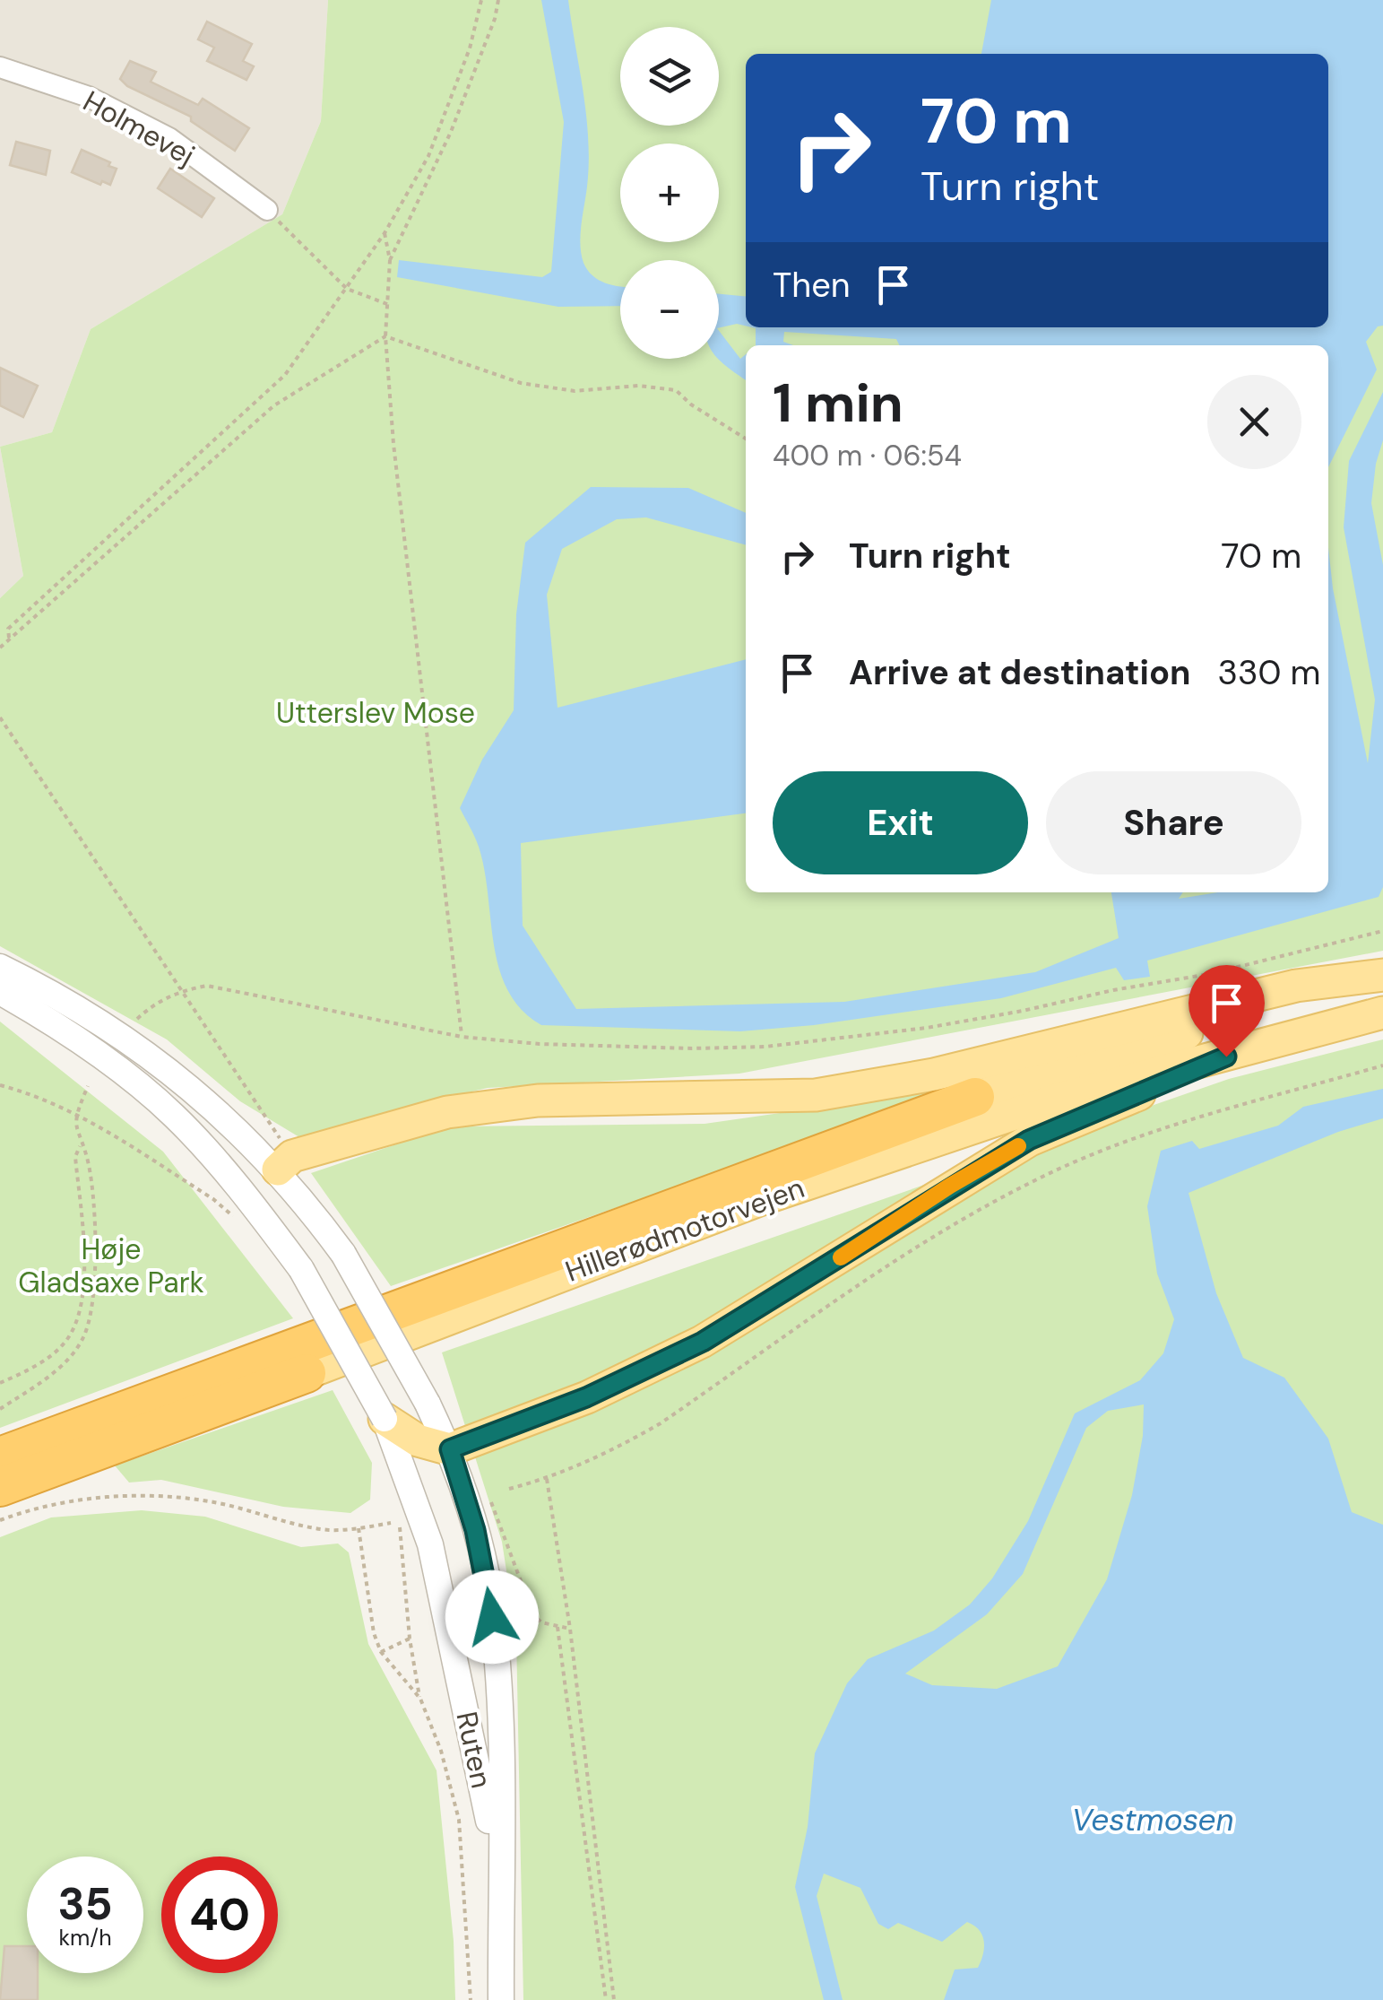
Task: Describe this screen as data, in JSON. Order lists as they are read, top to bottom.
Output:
{
  "streets": {
    "highway": ["Hillerødmotorvejen"],
    "street": ["Holmevej", "Ruten"]
  },
  "water": ["Vestmosen"],
  "parks": ["Utterslev Mose", "Høje Gladsaxe Park"],
  "page": {
    "map_buttons": ["+", "−"],
    "turn": ["70 m", "Turn right"],
    "then": "Then",
    "heading": ["1 min", "400 m · 06:54"],
    "list": [
      {
        "name": "Turn right",
        "value": "70 m"
      },
      {
        "name": "Arrive at destination",
        "value": "330 m"
      }
    ],
    "buttons": ["Exit", "Share"],
    "speed": "35 km/h",
    "limit": "40"
  }
}
